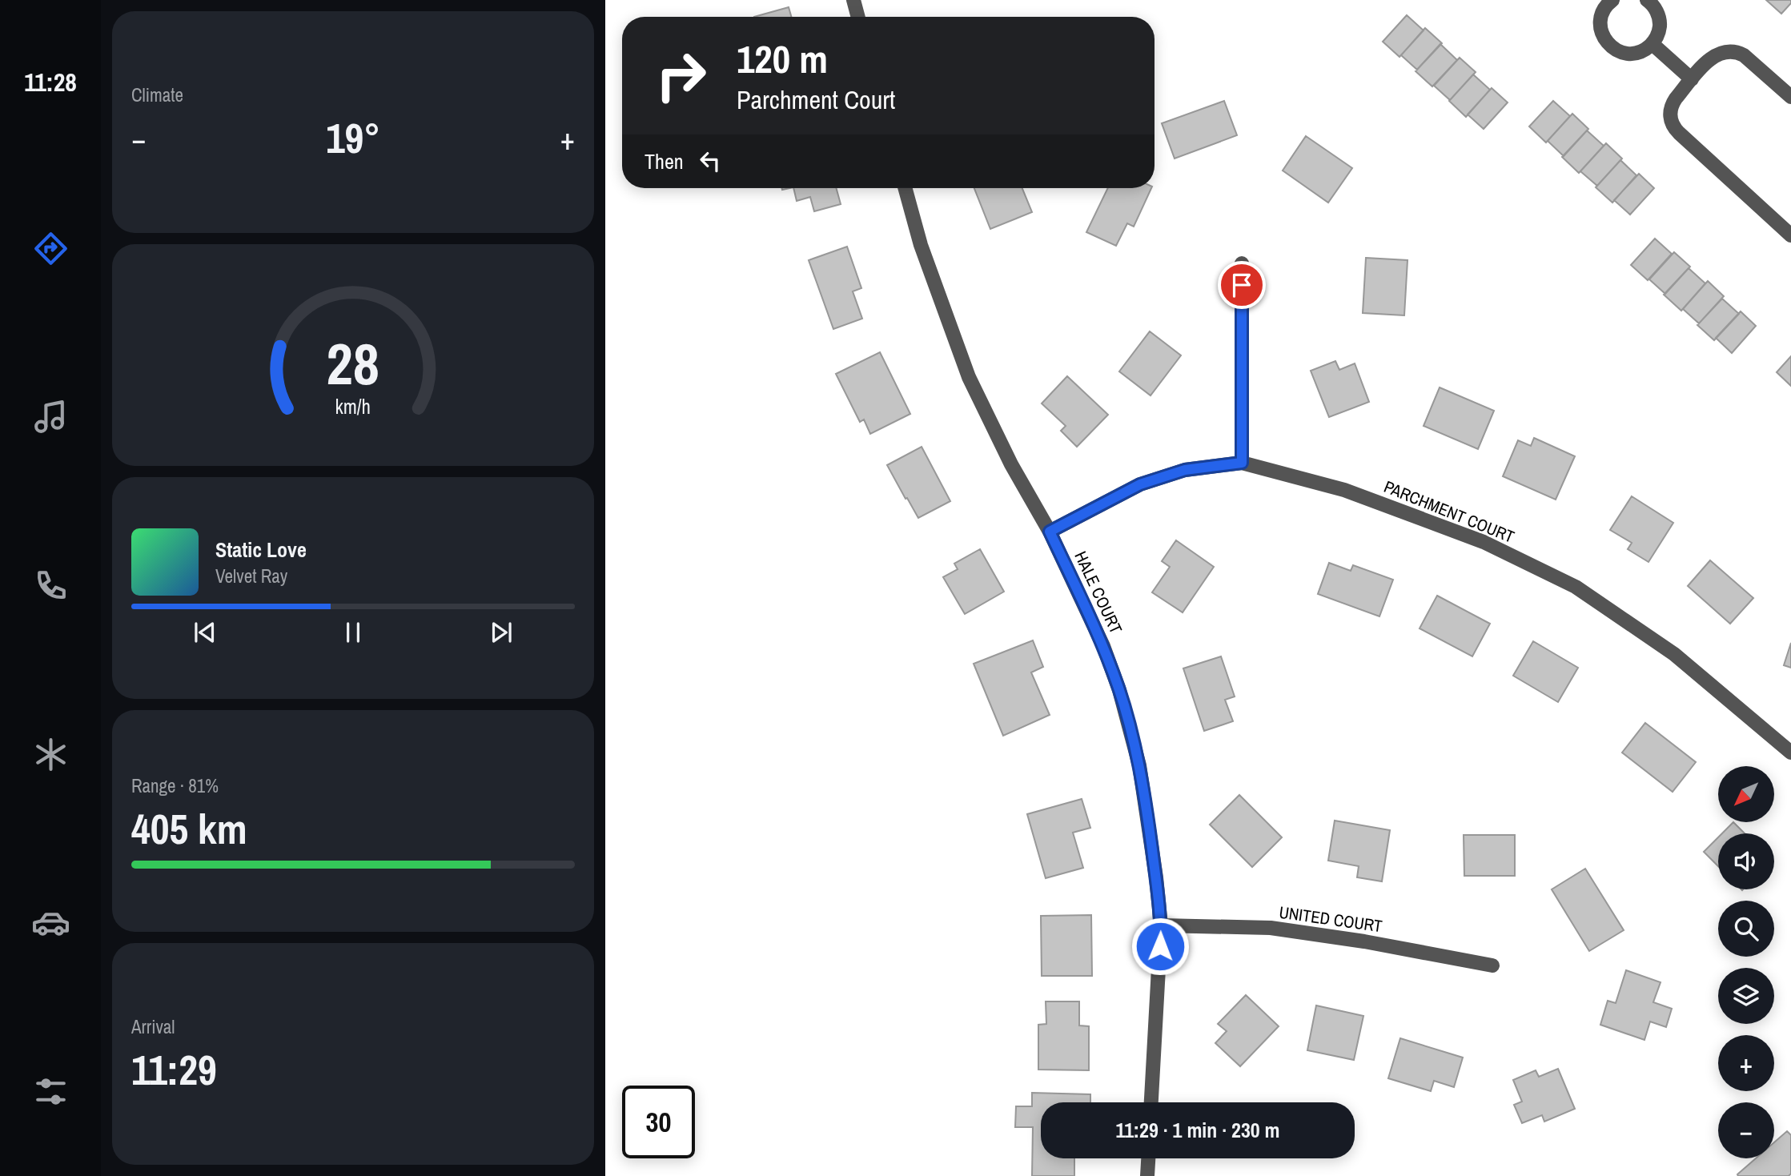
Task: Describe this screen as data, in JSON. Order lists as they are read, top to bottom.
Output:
{
  "streets": {
    "street": ["PARCHMENT COURT", "HALE COURT", "UNITED COURT"]
  },
  "crossings": [
    ["PARCHMENT COURT", "HALE COURT"],
    ["HALE COURT", "UNITED COURT"]
  ],
  "north": "bottom left",
  "page": {
    "tabs": "11:28",
    "tile": [
      "Climate",
      ["Range · 81%", "405 km"],
      ["Arrival", "11:29"]
    ],
    "turn": ["120 m", "Parchment Court"],
    "heat": ["−", "19°", "+"],
    "then": "Then",
    "song": ["Static Love", "Velvet Ray"],
    "map_buttons": ["+", "−"],
    "limit": "30",
    "trip": "11:29 · 1 min · 230 m",
    "gauge": ["28", "km/h"]
  }
}
